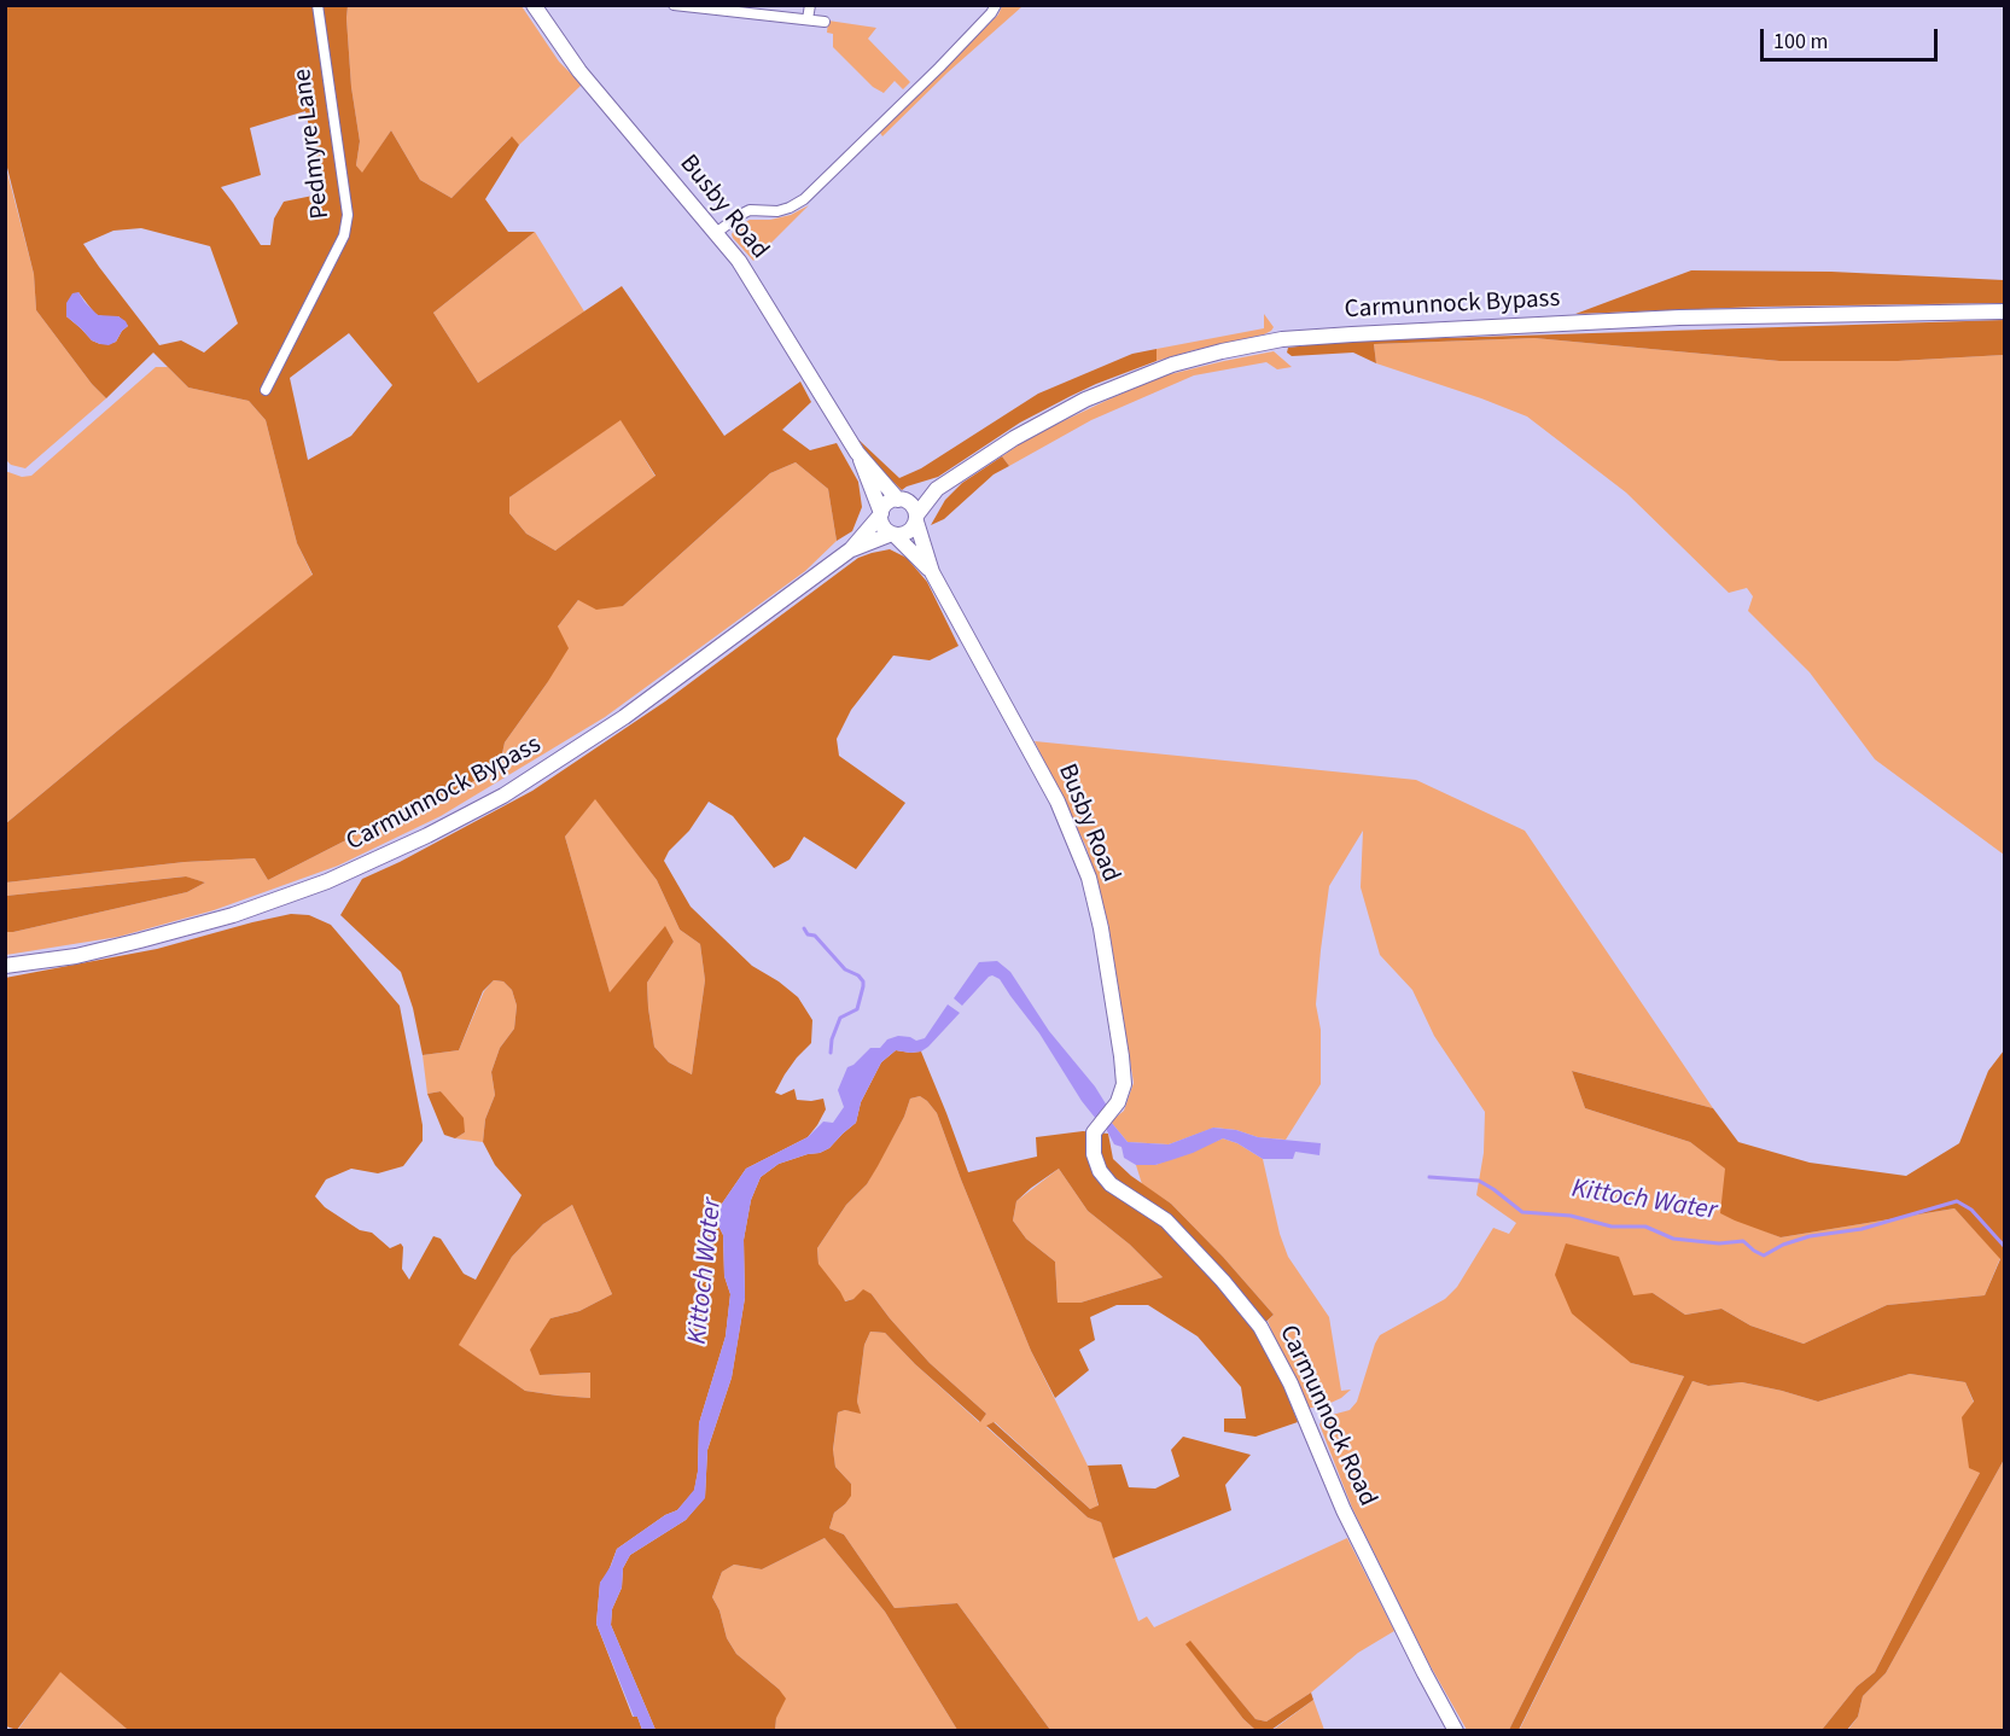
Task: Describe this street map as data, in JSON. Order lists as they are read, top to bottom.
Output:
{
  "streets": {
    "main road": ["Busby Road", "Carmunnock Bypass", "Carmunnock Road"],
    "street": ["Pedmyre Lane"]
  },
  "crossings": [
    ["Busby Road", "Carmunnock Bypass"],
    ["Busby Road", "Carmunnock Road"]
  ],
  "water": ["Kittoch Water"],
  "scale_bar": "100 m"
}
